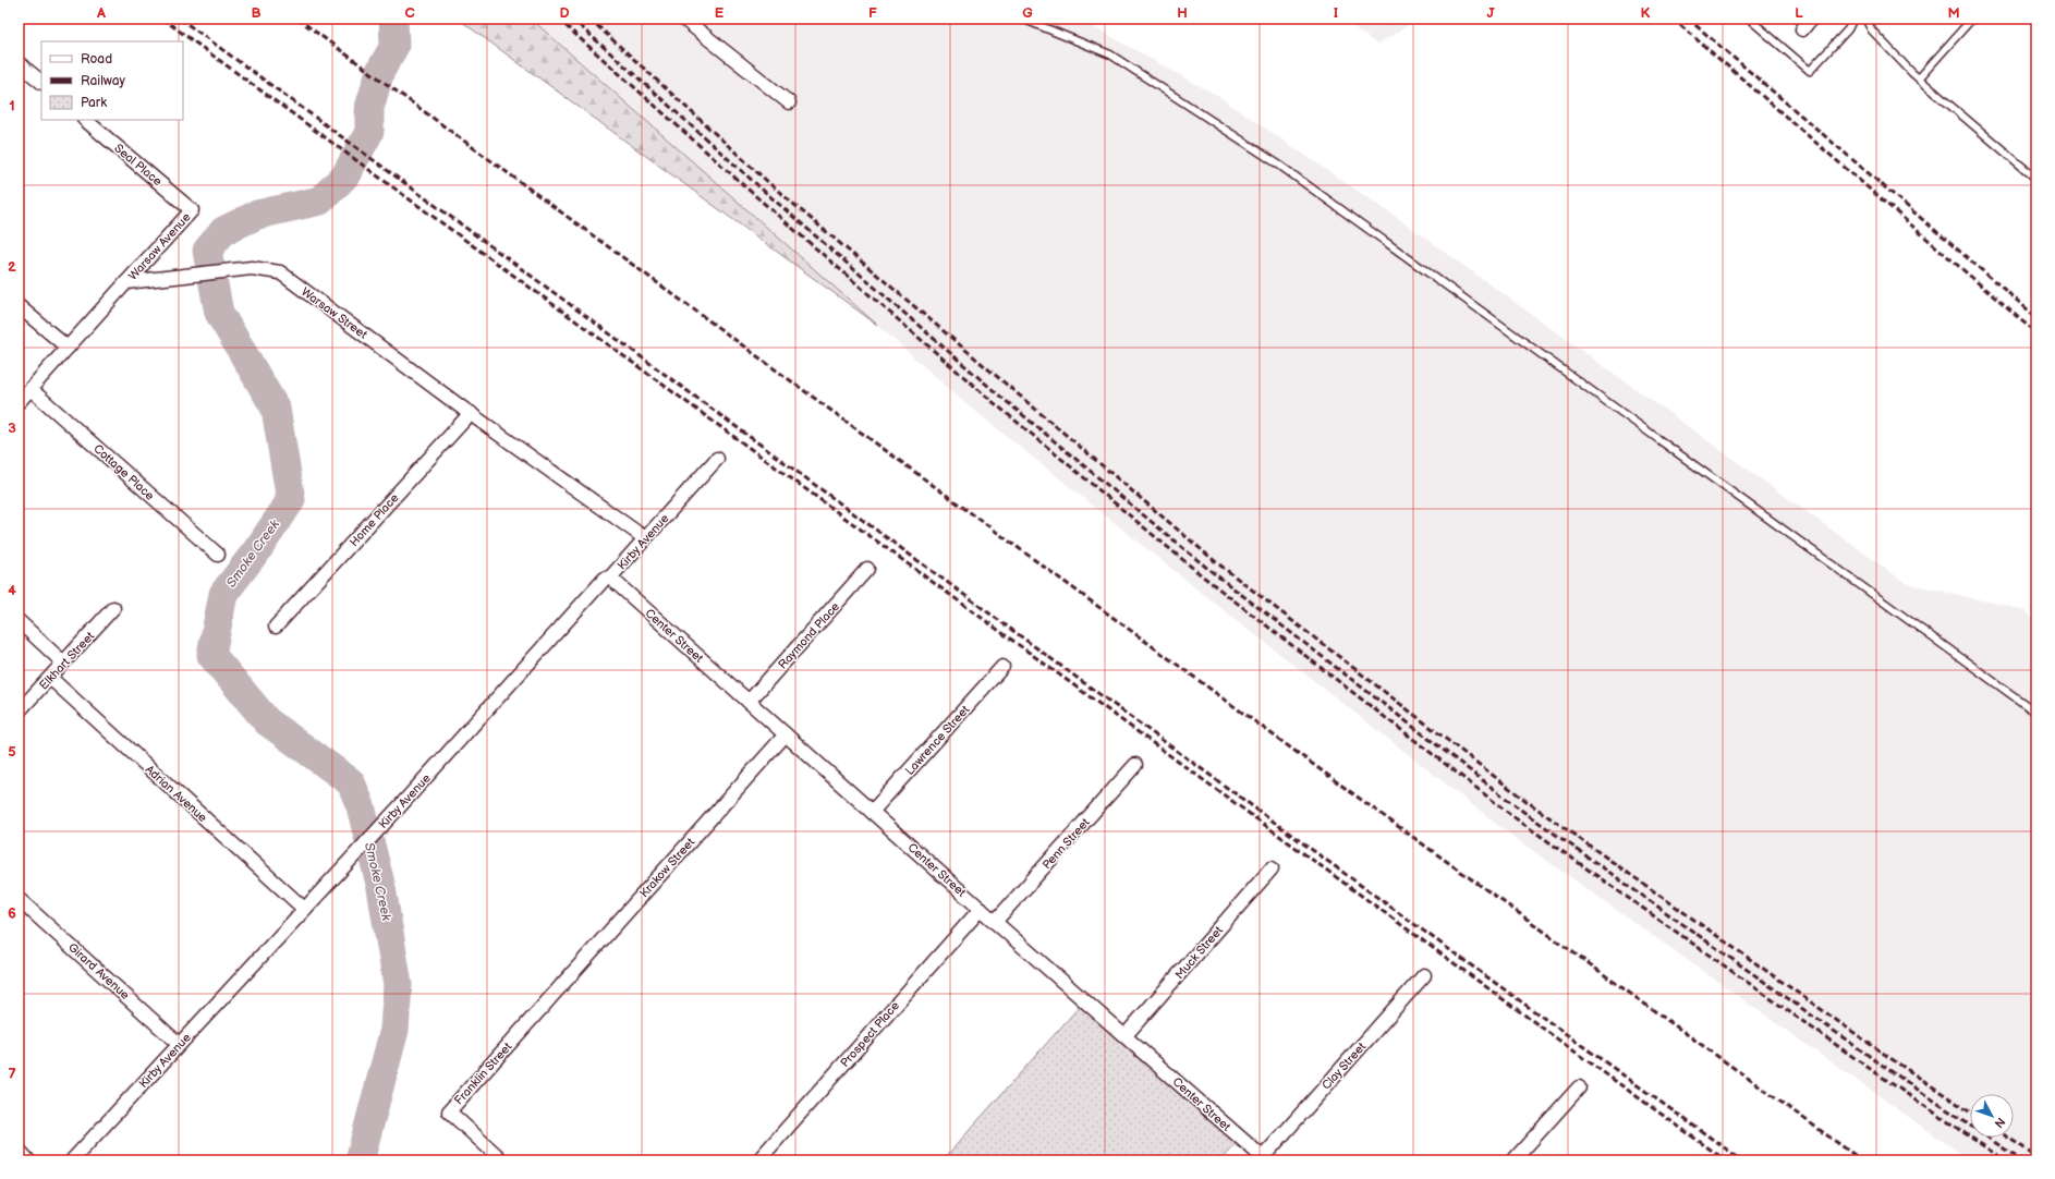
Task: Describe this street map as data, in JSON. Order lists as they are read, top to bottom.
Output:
{
  "streets": {
    "street": [
      "Seal Place",
      "Warsaw Avenue",
      "Warsaw Street",
      "Cottage Place",
      "Home Place",
      "Kirby Avenue",
      "Center Street",
      "Raymond Place",
      "Elkhart Street",
      "Lawrence Street",
      "Adrian Avenue",
      "Penn Street",
      "Krakow Street",
      "Muck Street",
      "Girard Avenue",
      "Prospect Place",
      "Clay Street",
      "Franklin Street"
    ]
  },
  "crossings": [
    ["Seal Place", "Warsaw Avenue"],
    ["Warsaw Avenue", "Warsaw Street"],
    ["Warsaw Street", "Home Place"],
    ["Warsaw Street", "Kirby Avenue"],
    ["Kirby Avenue", "Center Street"],
    ["Kirby Avenue", "Adrian Avenue"],
    ["Kirby Avenue", "Girard Avenue"],
    ["Center Street", "Raymond Place"],
    ["Center Street", "Lawrence Street"],
    ["Center Street", "Penn Street"],
    ["Center Street", "Krakow Street"],
    ["Center Street", "Muck Street"],
    ["Center Street", "Prospect Place"],
    ["Center Street", "Clay Street"],
    ["Elkhart Street", "Adrian Avenue"],
    ["Krakow Street", "Franklin Street"]
  ],
  "water": ["Smoke Creek"],
  "legend": ["Road", "Railway", "Park"],
  "north": "bottom right",
  "grid": {
    "columns": [
      "A",
      "B",
      "C",
      "D",
      "E",
      "F",
      "G",
      "H",
      "I",
      "J",
      "K",
      "L",
      "M"
    ],
    "rows": [
      "1",
      "2",
      "3",
      "4",
      "5",
      "6",
      "7"
    ]
  }
}
